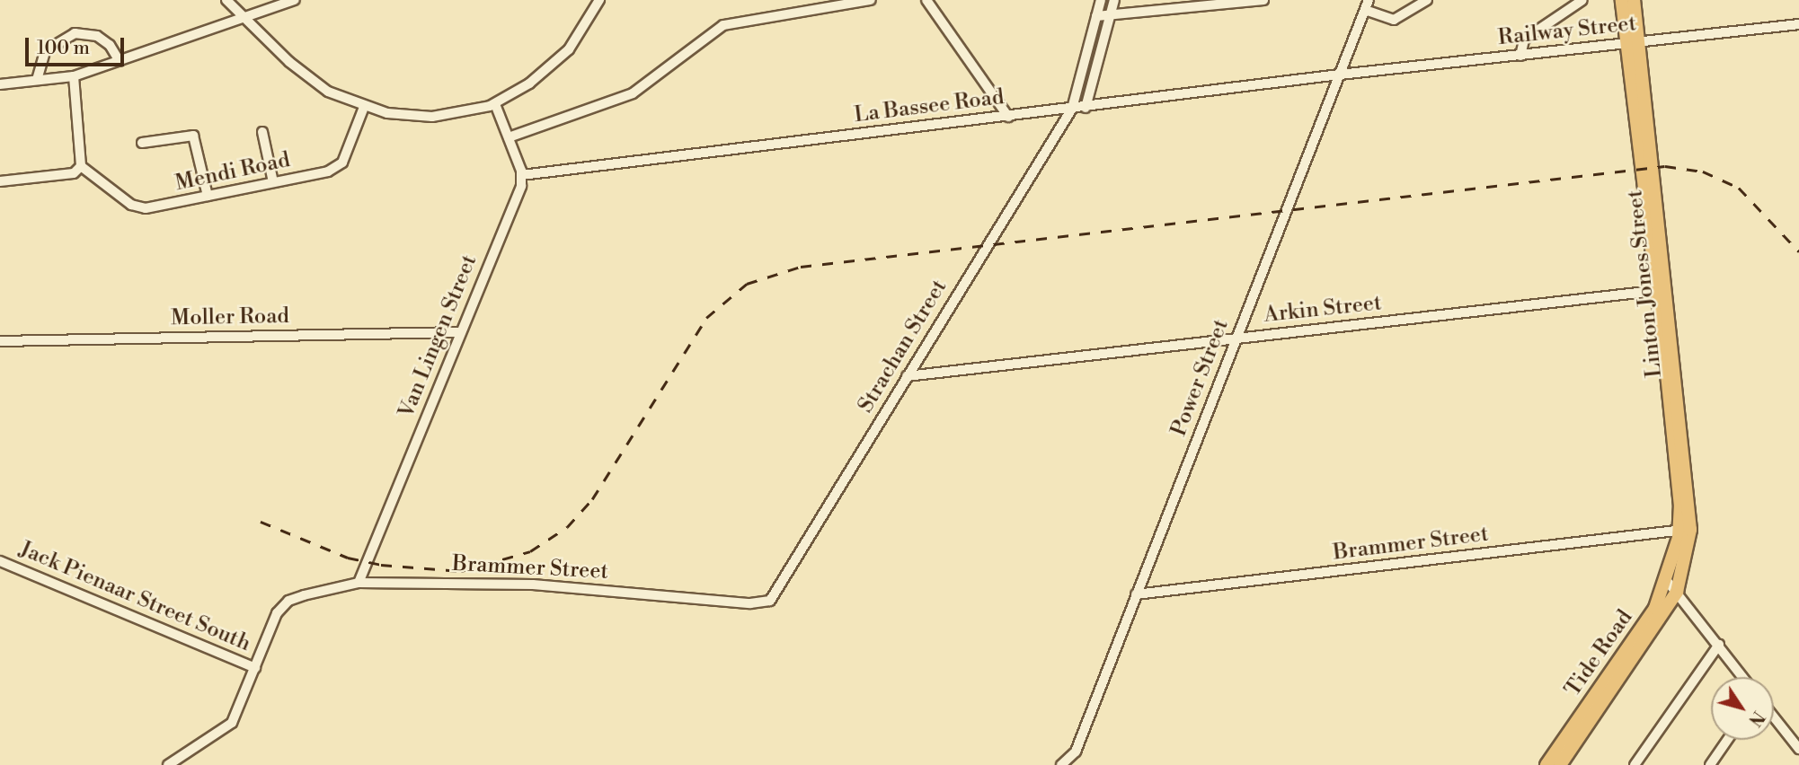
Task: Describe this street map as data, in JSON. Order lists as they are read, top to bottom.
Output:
{
  "streets": {
    "main road": ["Linton Jones Street", "Tide Road"],
    "street": [
      "Railway Street",
      "La Bassee Road",
      "Mendi Road",
      "Arkin Street",
      "Moller Road",
      "Van Lingen Street",
      "Strachan Street",
      "Power Street",
      "Brammer Street",
      "Jack Pienaar Street South"
    ]
  },
  "crossings": [
    ["Railway Street", "La Bassee Road"],
    ["Railway Street", "Linton Jones Street"],
    ["Railway Street", "Power Street"],
    ["La Bassee Road", "Van Lingen Street"],
    ["La Bassee Road", "Strachan Street"],
    ["La Bassee Road", "Power Street"],
    ["Linton Jones Street", "Arkin Street"],
    ["Linton Jones Street", "Brammer Street"],
    ["Linton Jones Street", "Tide Road"],
    ["Arkin Street", "Strachan Street"],
    ["Arkin Street", "Power Street"],
    ["Moller Road", "Van Lingen Street"],
    ["Van Lingen Street", "Brammer Street"],
    ["Strachan Street", "Brammer Street"],
    ["Power Street", "Brammer Street"],
    ["Brammer Street", "Jack Pienaar Street South"]
  ],
  "scale_bar": "100 m",
  "north": "bottom right"
}
